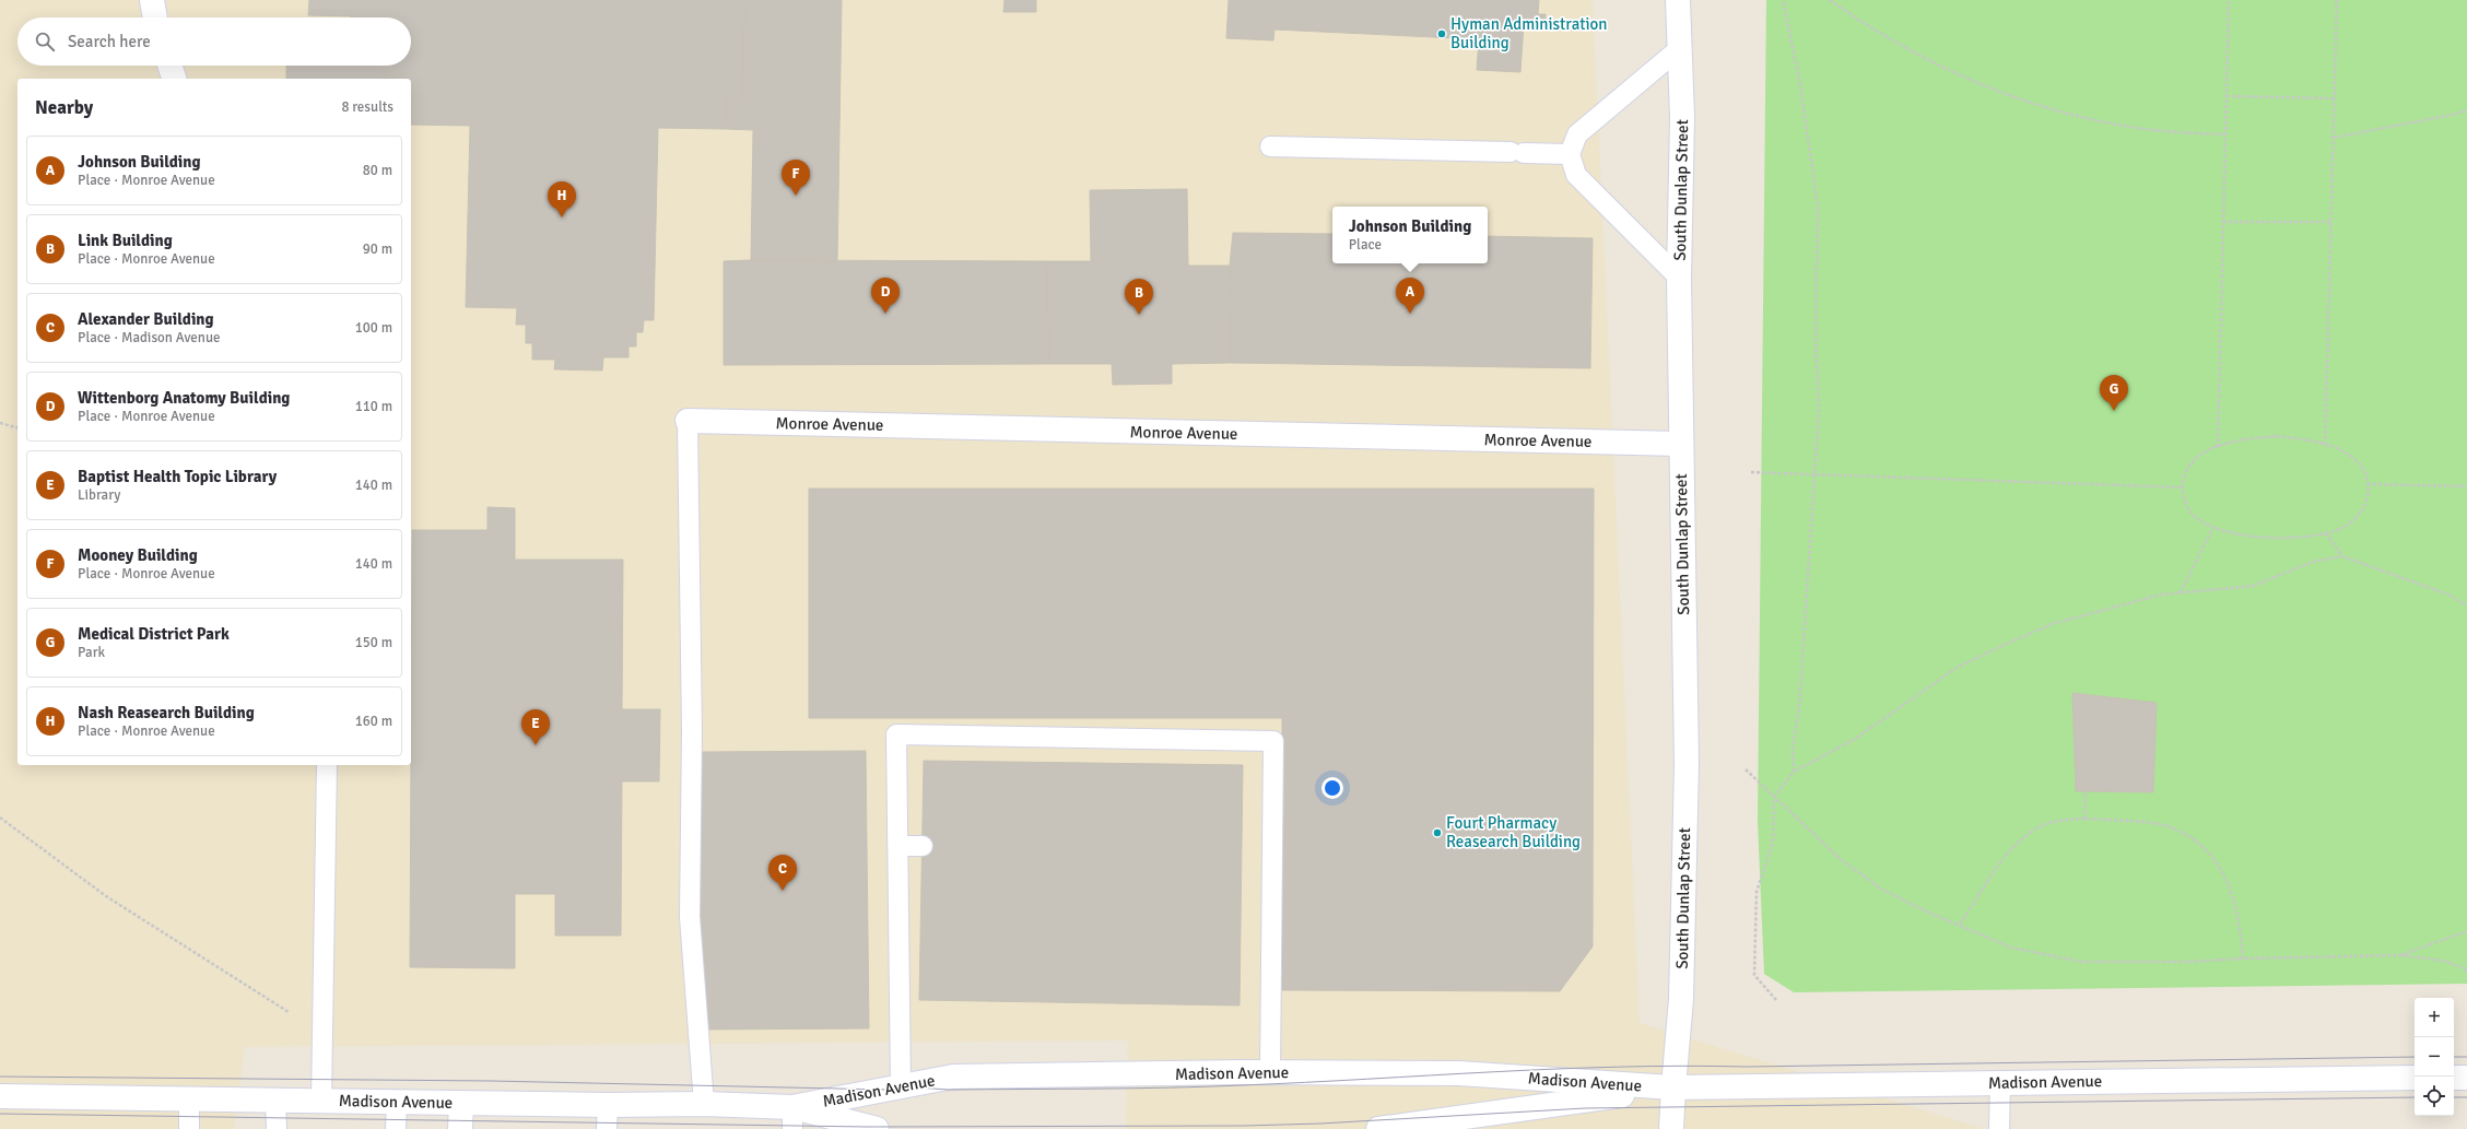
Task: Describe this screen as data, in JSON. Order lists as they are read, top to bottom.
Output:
{
  "streets": {
    "street": ["South Dunlap Street", "Monroe Avenue", "Madison Avenue"]
  },
  "crossings": [
    ["South Dunlap Street", "Monroe Avenue"],
    ["South Dunlap Street", "Madison Avenue"]
  ],
  "places": ["Hyman Administration Building", "Fourt Pharmacy Reasearch Building"],
  "page": {
    "search": "Search here",
    "heading": ["Nearby", "8 results"],
    "list": [
      {
        "mark": "A",
        "name": "Johnson Building",
        "note": "Place · Monroe Avenue",
        "value": "80 m"
      },
      {
        "mark": "B",
        "name": "Link Building",
        "note": "Place · Monroe Avenue",
        "value": "90 m"
      },
      {
        "mark": "C",
        "name": "Alexander Building",
        "note": "Place · Madison Avenue",
        "value": "100 m"
      },
      {
        "mark": "D",
        "name": "Wittenborg Anatomy Building",
        "note": "Place · Monroe Avenue",
        "value": "110 m"
      },
      {
        "mark": "E",
        "name": "Baptist Health Topic Library",
        "note": "Library",
        "value": "140 m"
      },
      {
        "mark": "F",
        "name": "Mooney Building",
        "note": "Place · Monroe Avenue",
        "value": "140 m"
      },
      {
        "mark": "G",
        "name": "Medical District Park",
        "note": "Park",
        "value": "150 m"
      },
      {
        "mark": "H",
        "name": "Nash Reasearch Building",
        "note": "Place · Monroe Avenue",
        "value": "160 m"
      }
    ],
    "pins": [
      "F",
      "H",
      "A",
      "D",
      "B",
      "G",
      "E",
      "C"
    ],
    "popup": ["Johnson Building", "Place"],
    "map_buttons": ["+", "−"]
  }
}
